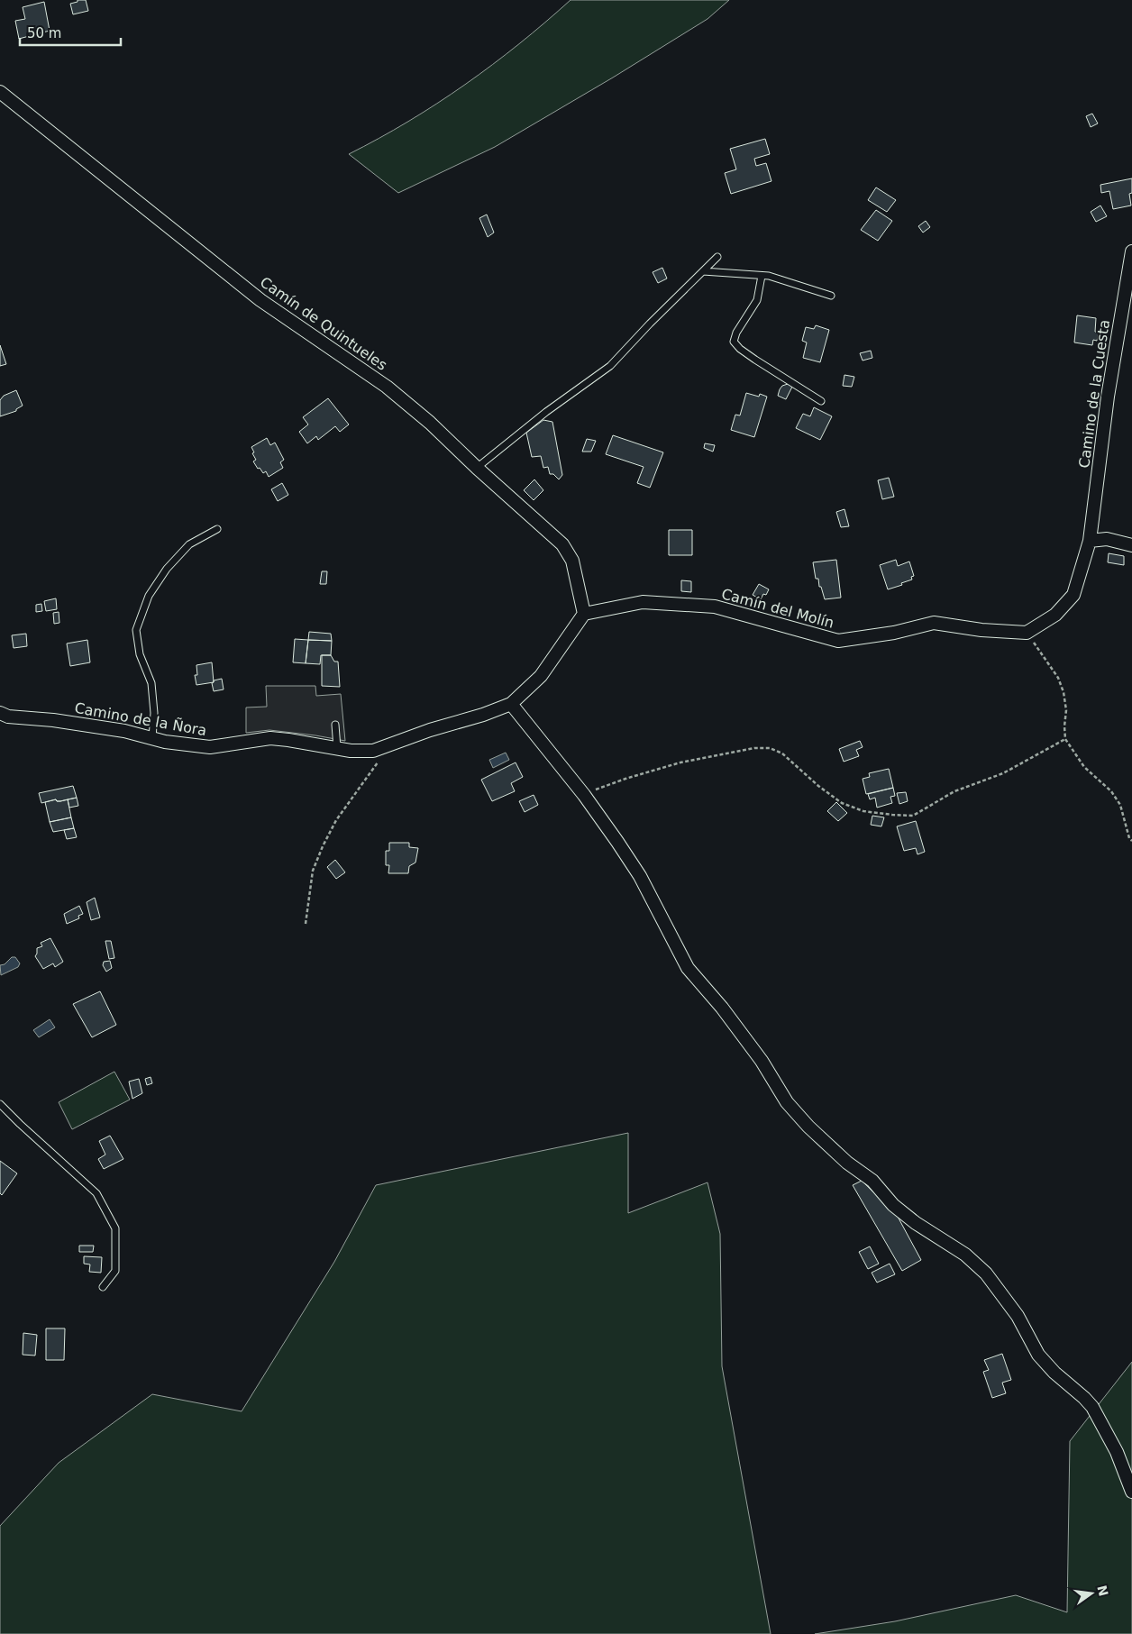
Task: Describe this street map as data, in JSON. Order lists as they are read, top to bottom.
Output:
{
  "streets": {
    "street": [
      "Camín de Quintueles",
      "Camino de la Cuesta",
      "Camín del Molín",
      "Camino de la Ñora"
    ]
  },
  "crossings": [
    ["Camín de Quintueles", "Camín del Molín"]
  ],
  "scale_bar": "50 m",
  "north": "right"
}
